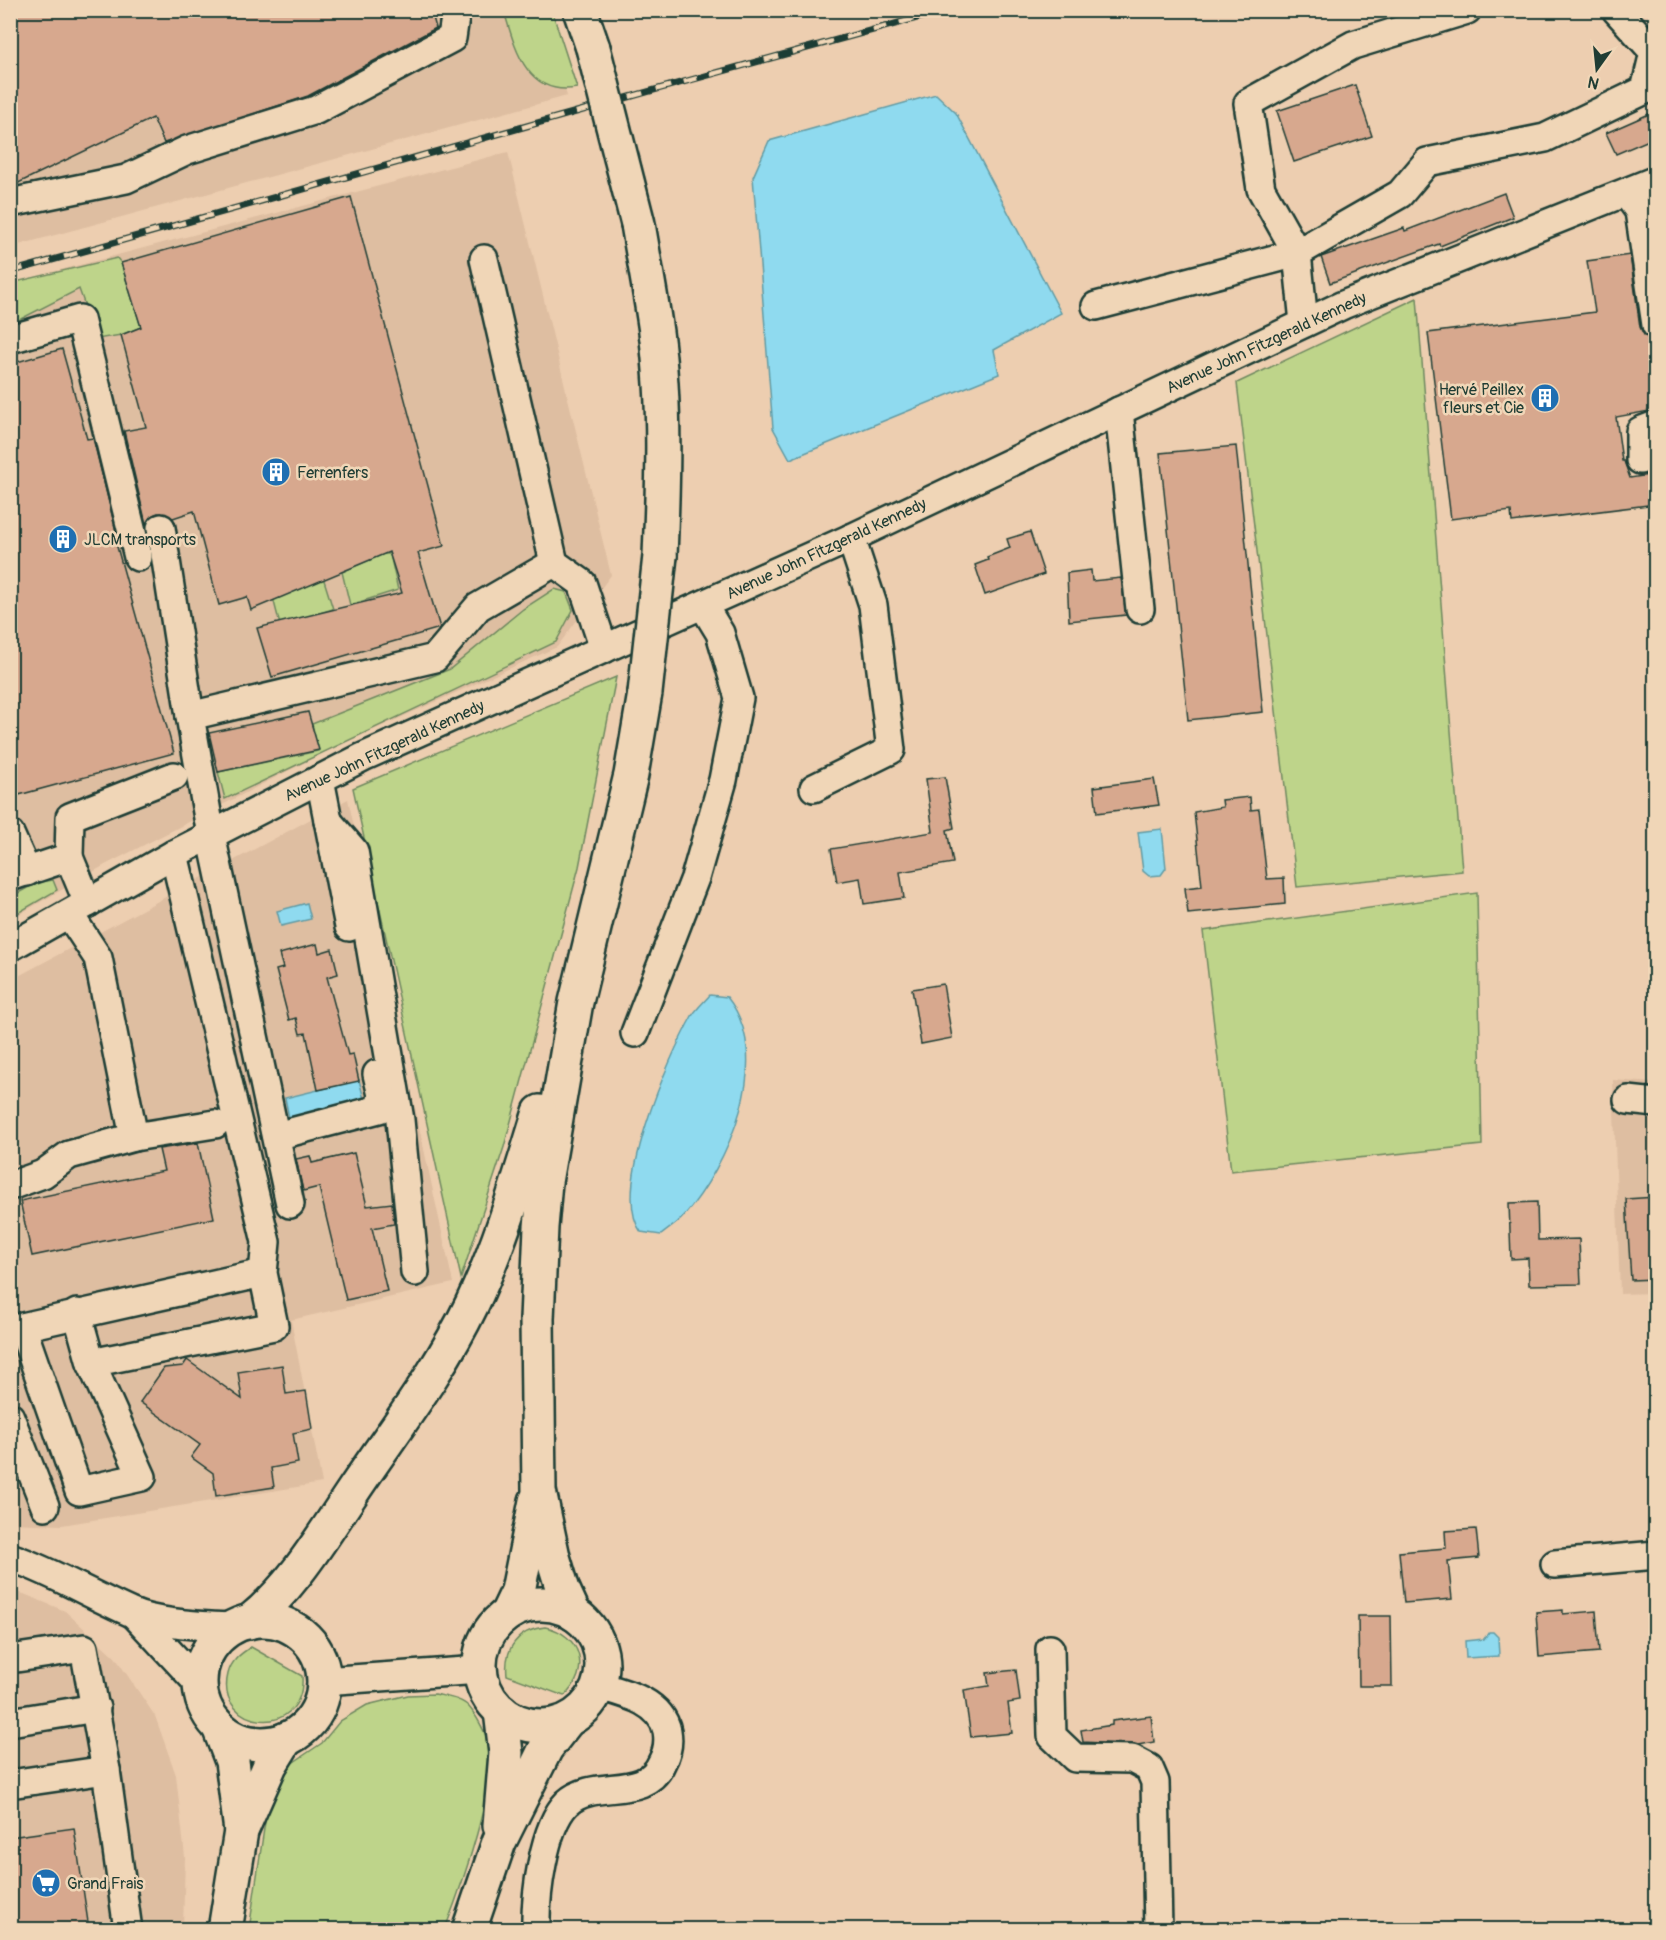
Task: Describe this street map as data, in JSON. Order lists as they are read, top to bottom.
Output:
{
  "streets": {
    "street": ["Avenue John Fitzgerald Kennedy"]
  },
  "places": {
    "building": ["Hervé Peillex fleurs et Cie", "Ferrenfers", "JLCM transports"],
    "supermarket": ["Grand Frais"]
  },
  "north": "bottom"
}
